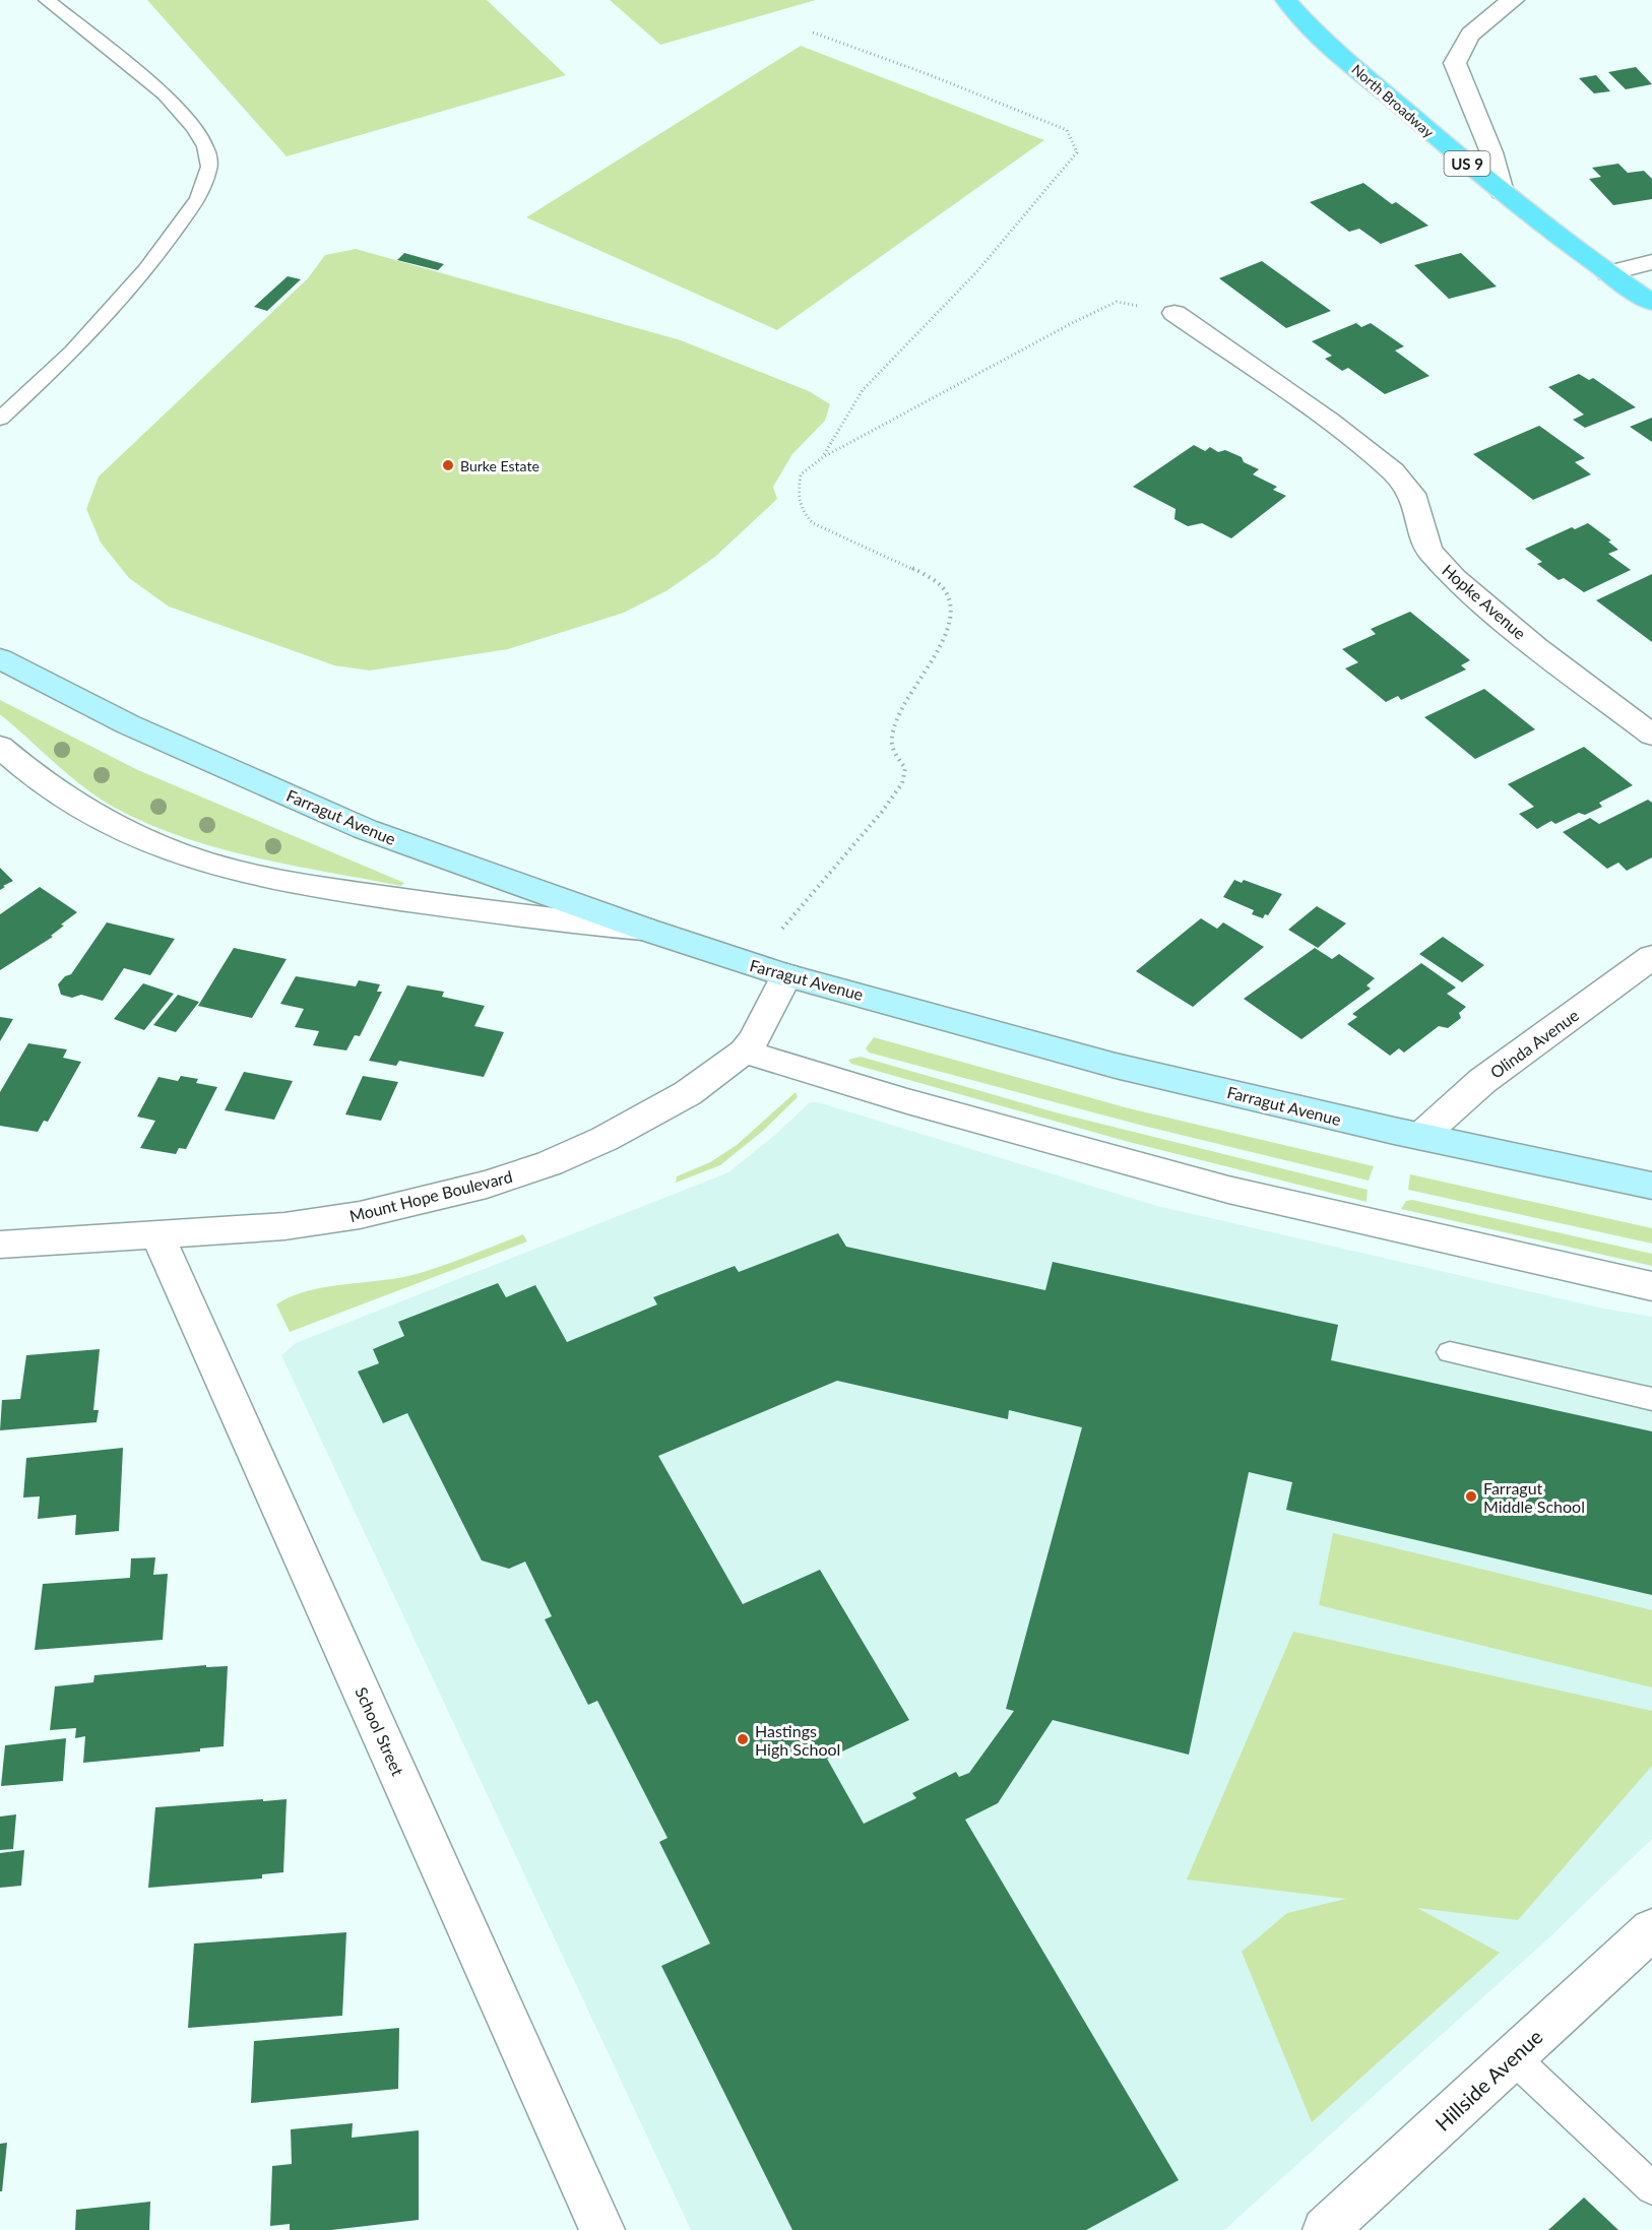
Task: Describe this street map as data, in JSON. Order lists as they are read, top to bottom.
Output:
{
  "streets": {
    "main road": ["North Broadway", "US 9", "Farragut Avenue"],
    "street": [
      "Hopke Avenue",
      "Olinda Avenue",
      "Mount Hope Boulevard",
      "School Street",
      "Hillside Avenue"
    ]
  },
  "crossings": [
    ["Farragut Avenue", "Olinda Avenue"],
    ["Farragut Avenue", "Mount Hope Boulevard"],
    ["Mount Hope Boulevard", "School Street"]
  ],
  "places": ["Burke Estate", "Farragut Middle School", "Hastings High School"]
}
